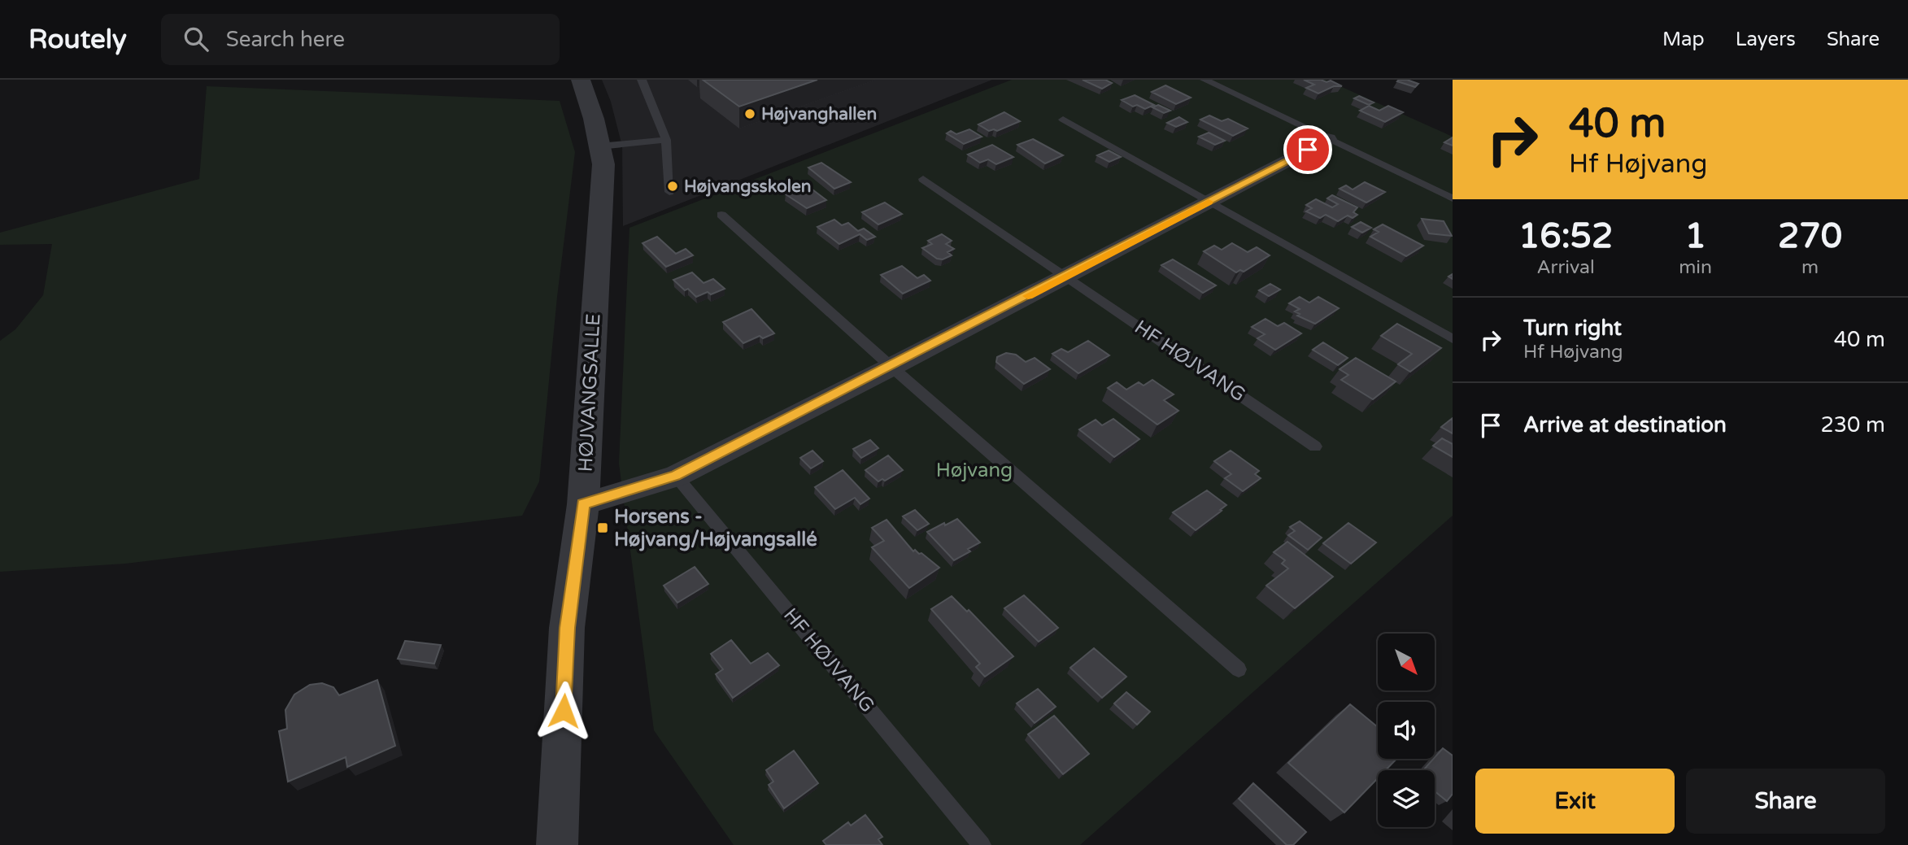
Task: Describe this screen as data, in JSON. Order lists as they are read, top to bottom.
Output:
{
  "streets": {
    "street": ["HØJVANGSALLE"],
    "lane": ["HF HØJVANG"]
  },
  "parks": ["Højvang"],
  "places": {
    "other": ["Højvanghallen", "Højvangsskolen"],
    "transit": ["Horsens - Højvang/Højvangsallé"]
  },
  "north": "bottom right",
  "page": {
    "header": "Routely",
    "search": "Search here",
    "nav": ["Map", "Layers", "Share"],
    "turn": ["40 m", "Hf Højvang"],
    "eta": [
      "16:52",
      "Arrival",
      "1",
      "min",
      "270",
      "m"
    ],
    "list": [
      {
        "name": "Turn right",
        "note": "Hf Højvang",
        "value": "40 m"
      },
      {
        "name": "Arrive at destination",
        "value": "230 m"
      }
    ],
    "buttons": ["Exit", "Share"]
  }
}
